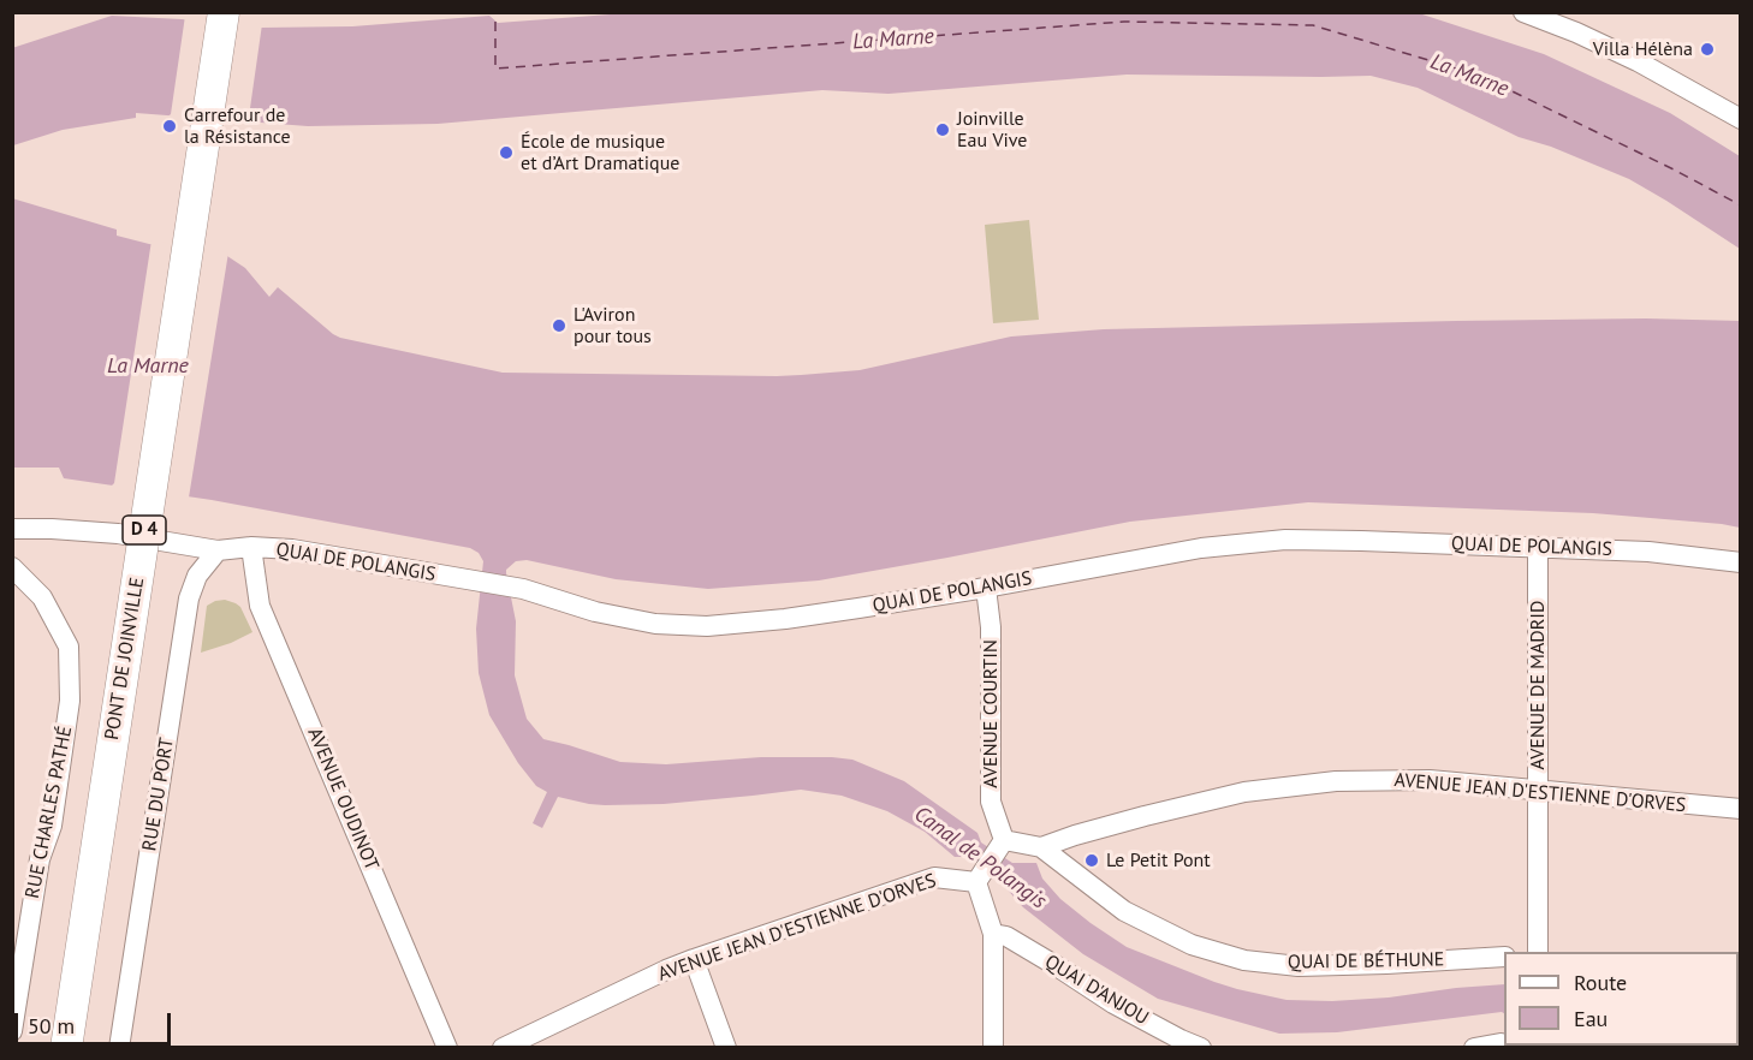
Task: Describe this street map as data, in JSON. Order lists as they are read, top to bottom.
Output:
{
  "streets": {
    "main road": ["D 4", "PONT DE JOINVILLE"],
    "street": [
      "QUAI DE POLANGIS",
      "AVENUE DE MADRID",
      "AVENUE COURTIN",
      "AVENUE JEAN D'ESTIENNE D'ORVES",
      "RUE DU PORT",
      "AVENUE OUDINOT",
      "RUE CHARLES PATHÉ",
      "QUAI DE BÉTHUNE",
      "QUAI D'ANJOU"
    ]
  },
  "crossings": [
    ["QUAI DE POLANGIS", "AVENUE DE MADRID"],
    ["QUAI DE POLANGIS", "AVENUE COURTIN"],
    ["QUAI DE POLANGIS", "RUE DU PORT"],
    ["QUAI DE POLANGIS", "AVENUE OUDINOT"],
    ["AVENUE DE MADRID", "AVENUE JEAN D'ESTIENNE D'ORVES"],
    ["AVENUE JEAN D'ESTIENNE D'ORVES", "QUAI DE BÉTHUNE"]
  ],
  "water": ["La Marne", "Canal de Polangis"],
  "places": [
    "Villa Hélèna",
    "Carrefour de la Résistance",
    "Joinville Eau Vive",
    "École de musique et d’Art Dramatique",
    "L'Aviron pour tous",
    "Le Petit Pont"
  ],
  "legend": ["Route", "Eau"],
  "scale_bar": "50 m"
}
